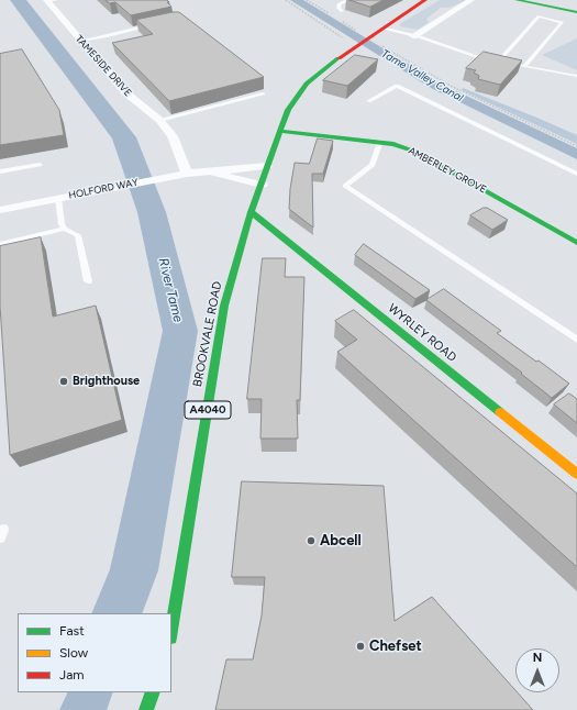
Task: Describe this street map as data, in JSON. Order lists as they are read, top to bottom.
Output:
{
  "streets": {
    "main road": [
      "AMBERLEY GROVE",
      "WYRLEY ROAD",
      "BROOKVALE ROAD",
      "A4040"
    ],
    "street": ["TAMESIDE DRIVE", "HOLFORD WAY"]
  },
  "crossings": [
    ["TAMESIDE DRIVE", "HOLFORD WAY"],
    ["AMBERLEY GROVE", "BROOKVALE ROAD"],
    ["HOLFORD WAY", "BROOKVALE ROAD"],
    ["WYRLEY ROAD", "BROOKVALE ROAD"],
    ["BROOKVALE ROAD", "A4040"]
  ],
  "water": ["Tame Valley Canal", "River Tame"],
  "places": ["Brighthouse", "Abcell", "Chefset"],
  "legend": ["Fast", "Slow", "Jam"],
  "north": "top"
}
